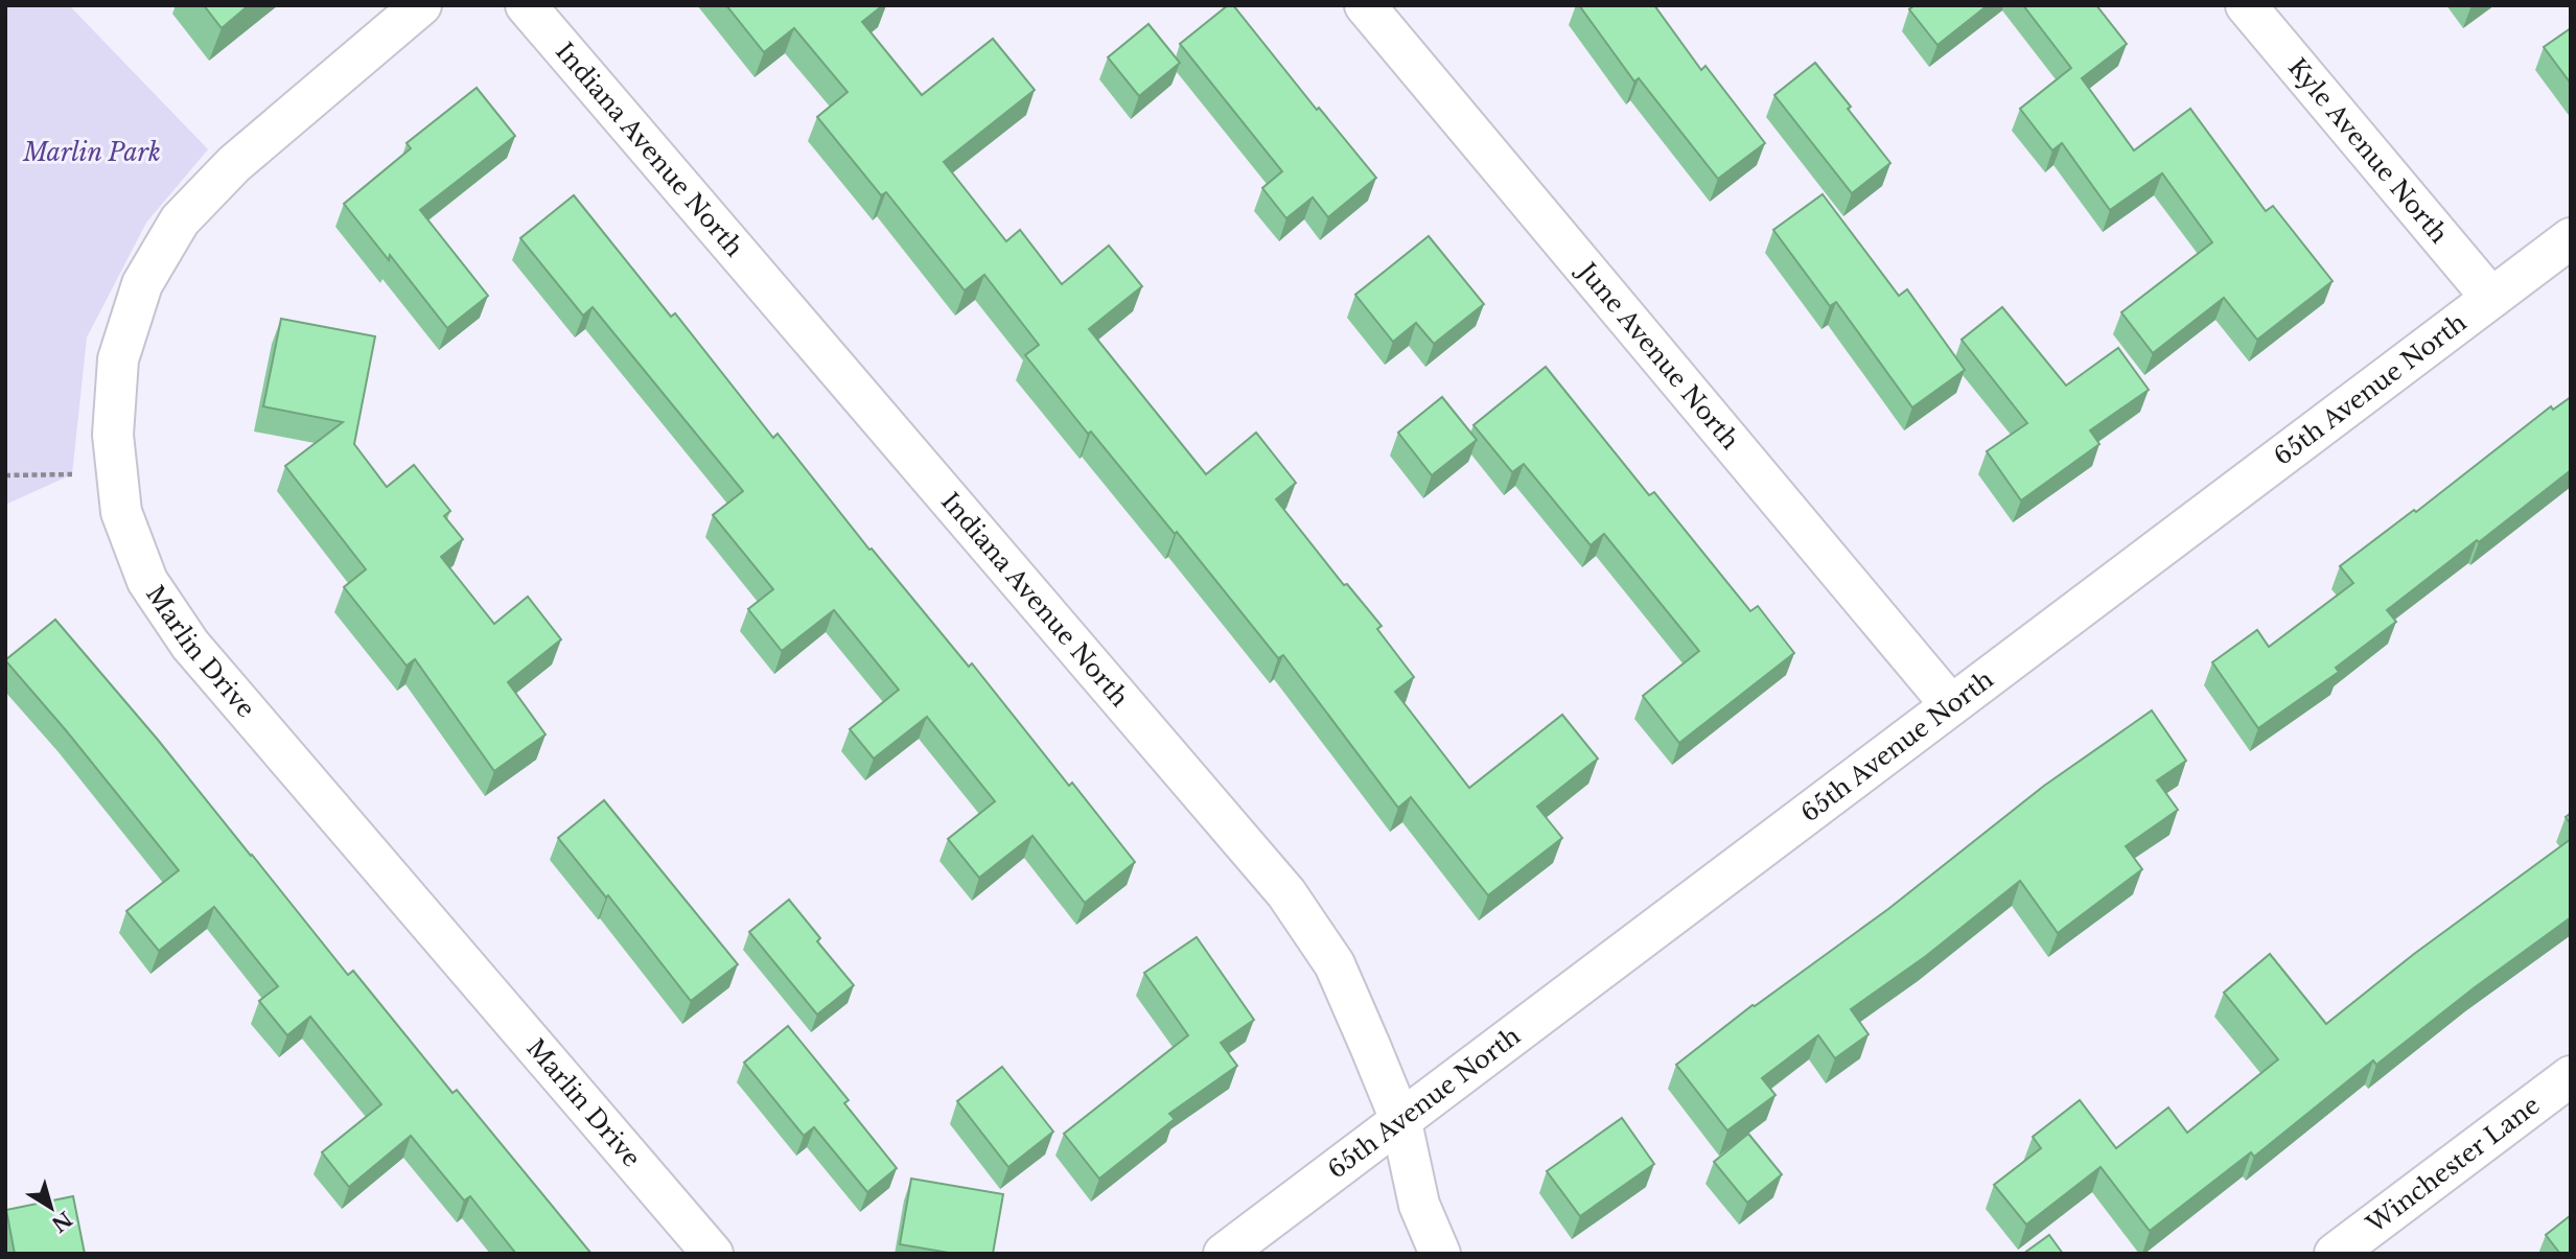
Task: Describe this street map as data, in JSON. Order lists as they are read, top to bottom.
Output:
{
  "streets": {
    "street": [
      "Indiana Avenue North",
      "Kyle Avenue North",
      "June Avenue North",
      "65th Avenue North",
      "Marlin Drive",
      "Winchester Lane"
    ]
  },
  "crossings": [
    ["Indiana Avenue North", "65th Avenue North"],
    ["Kyle Avenue North", "65th Avenue North"],
    ["June Avenue North", "65th Avenue North"]
  ],
  "parks": ["Marlin Park"],
  "north": "bottom right"
}
